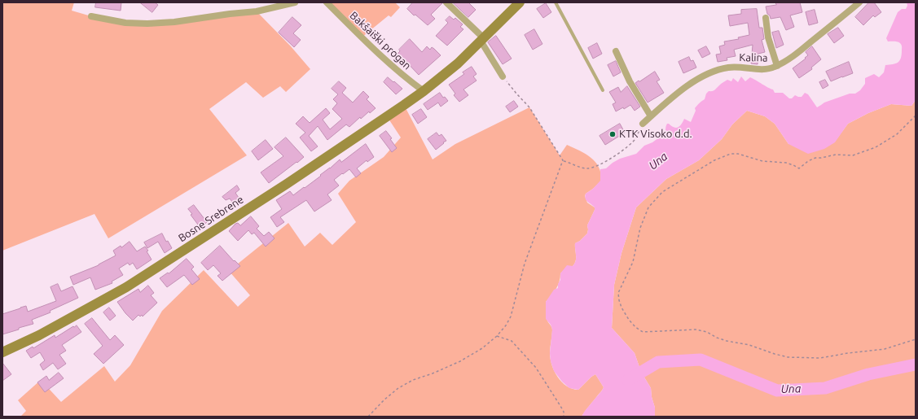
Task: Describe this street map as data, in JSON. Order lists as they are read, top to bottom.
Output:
{
  "streets": {
    "street": ["Bakšaiški progan", "Kalina", "Bosne Srebrene"]
  },
  "crossings": [
    ["Bakšaiški progan", "Bosne Srebrene"]
  ],
  "water": ["Una"],
  "places": ["KTK Visoko d.d."]
}
